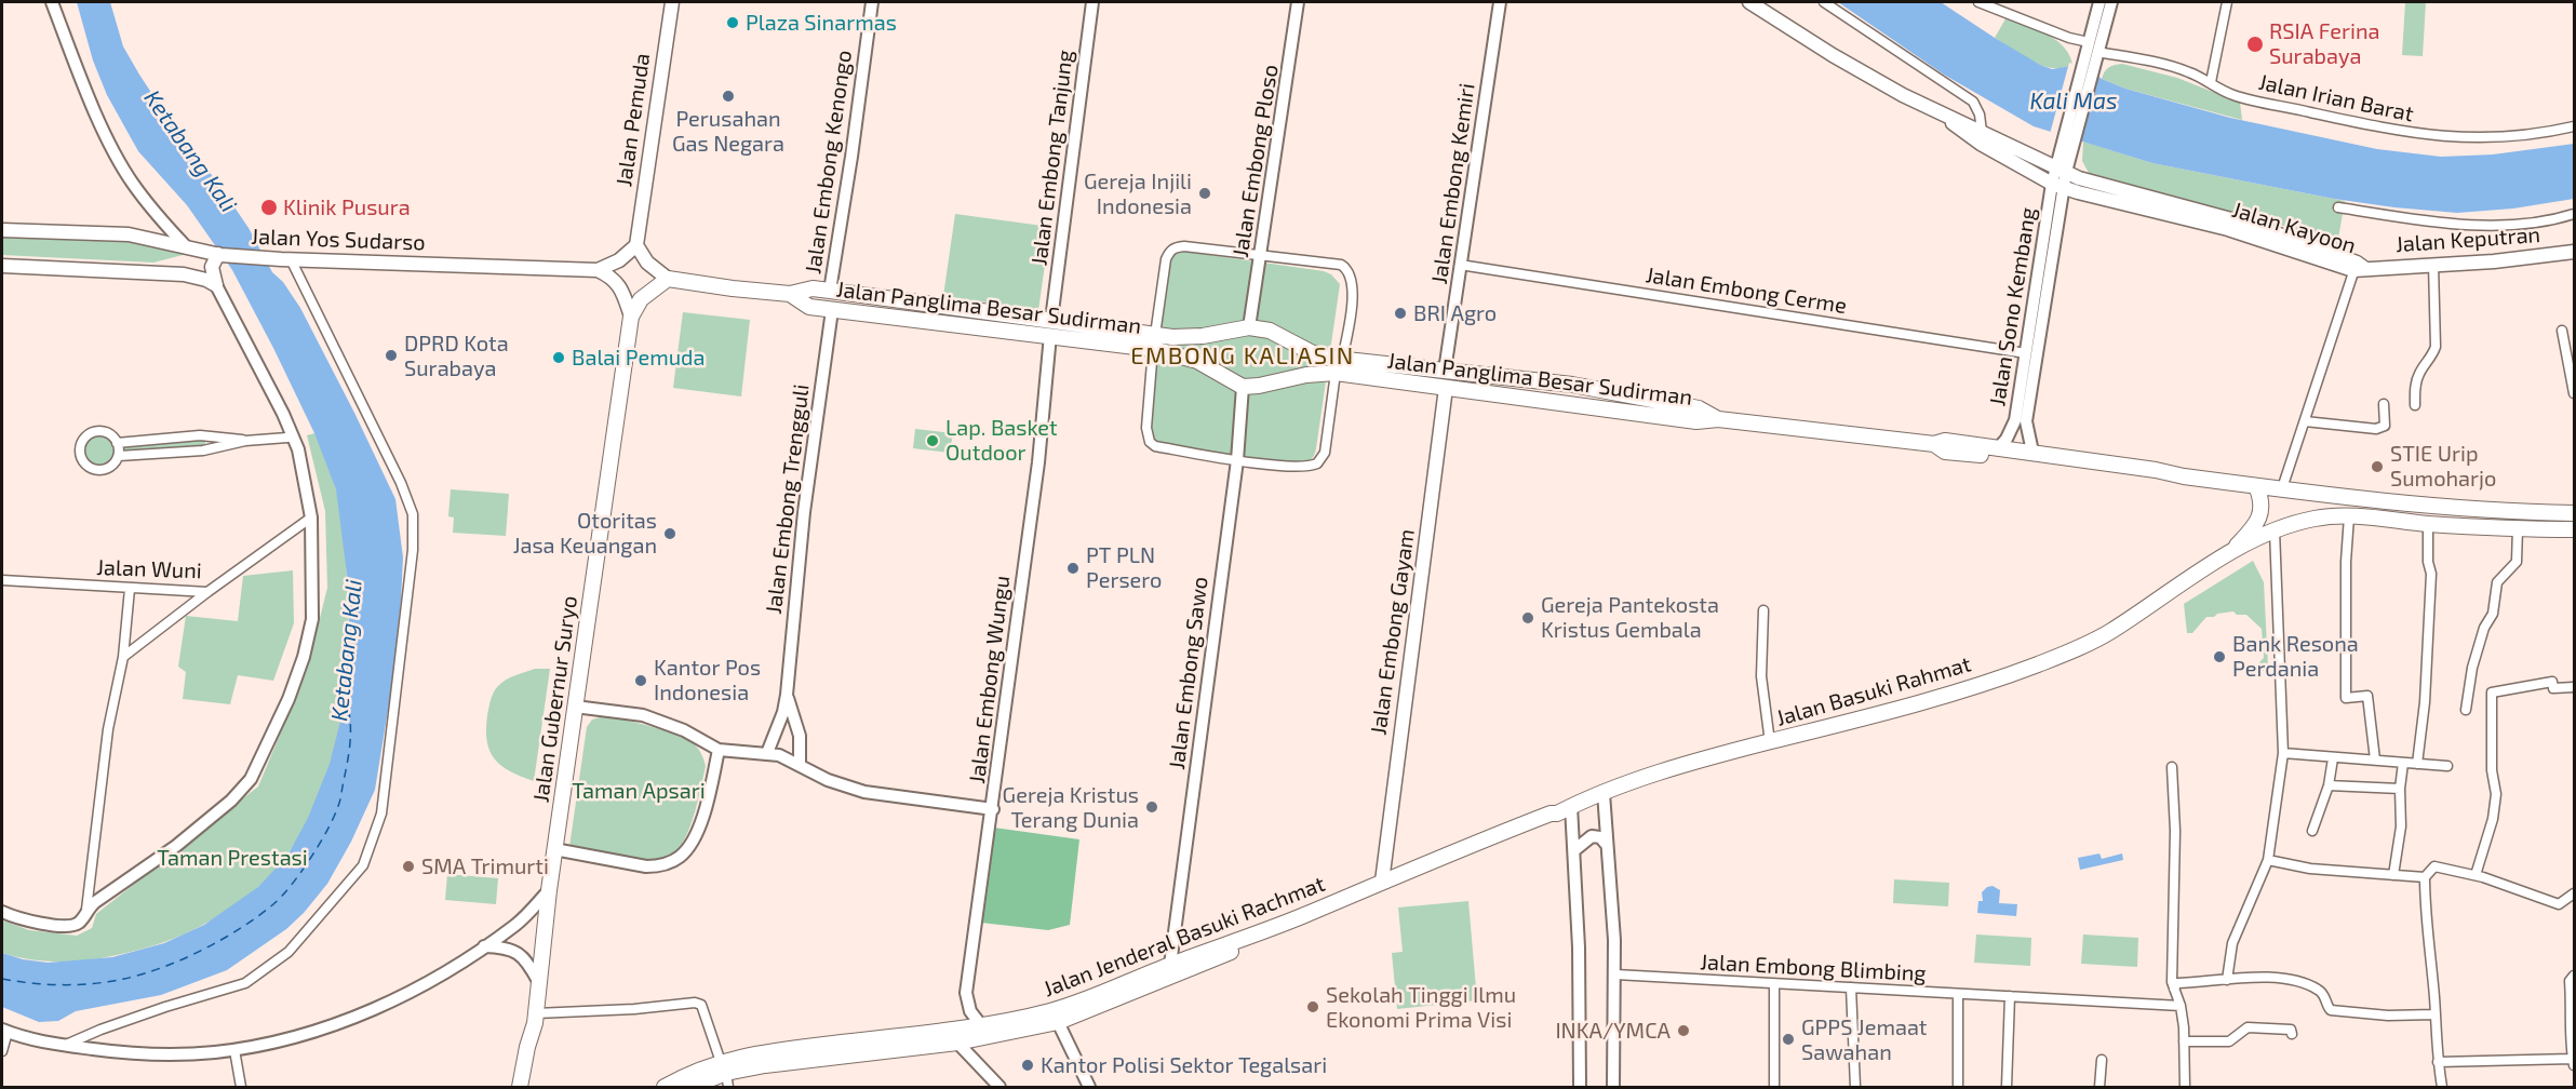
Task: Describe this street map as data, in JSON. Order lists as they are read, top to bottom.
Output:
{
  "streets": {
    "main road": [
      "Jalan Pemuda",
      "Jalan Kayoon",
      "Jalan Yos Sudarso",
      "Jalan Keputran",
      "Jalan Panglima Besar Sudirman",
      "Jalan Embong Gayam",
      "Jalan Basuki Rahmat",
      "Jalan Gubernur Suryo",
      "Jalan Jenderal Basuki Rachmat"
    ],
    "street": [
      "Jalan Irian Barat",
      "Jalan Embong Tanjung",
      "Jalan Embong Ploso",
      "Jalan Embong Kenongo",
      "Jalan Embong Kemiri",
      "Jalan Embong Cerme",
      "Jalan Sono Kembang",
      "Jalan Embong Trengguli",
      "Jalan Wuni",
      "Jalan Embong Sawo",
      "Jalan Embong Wungu",
      "Jalan Embong Blimbing"
    ]
  },
  "crossings": [
    ["Jalan Embong Tanjung", "Jalan Panglima Besar Sudirman"],
    ["Jalan Embong Tanjung", "Jalan Embong Wungu"],
    ["Jalan Embong Ploso", "Jalan Panglima Besar Sudirman"],
    ["Jalan Embong Kenongo", "Jalan Panglima Besar Sudirman"],
    ["Jalan Embong Kemiri", "Jalan Embong Cerme"],
    ["Jalan Embong Kemiri", "Jalan Panglima Besar Sudirman"],
    ["Jalan Kayoon", "Jalan Keputran"],
    ["Jalan Kayoon", "Jalan Sono Kembang"],
    ["Jalan Yos Sudarso", "Jalan Gubernur Suryo"],
    ["Jalan Embong Cerme", "Jalan Sono Kembang"],
    ["Jalan Sono Kembang", "Jalan Panglima Besar Sudirman"],
    ["Jalan Panglima Besar Sudirman", "Jalan Embong Trengguli"],
    ["Jalan Panglima Besar Sudirman", "Jalan Embong Gayam"],
    ["Jalan Panglima Besar Sudirman", "Jalan Embong Sawo"],
    ["Jalan Panglima Besar Sudirman", "Jalan Embong Wungu"],
    ["Jalan Embong Gayam", "Jalan Jenderal Basuki Rachmat"],
    ["Jalan Embong Sawo", "Jalan Jenderal Basuki Rachmat"],
    ["Jalan Embong Wungu", "Jalan Jenderal Basuki Rachmat"],
    ["Jalan Basuki Rahmat", "Jalan Jenderal Basuki Rachmat"]
  ],
  "districts": ["EMBONG KALIASIN"],
  "water": ["Kali Mas", "Ketabang Kali"],
  "parks": ["Taman Apsari", "Taman Prestasi"],
  "places": [
    "Plaza Sinarmas",
    "RSIA Ferina Surabaya",
    "Perusahan Gas Negara",
    "Gereja Injili Indonesia",
    "Klinik Pusura",
    "BRI Agro",
    "DPRD Kota Surabaya",
    "Balai Pemuda",
    "Lap. Basket Outdoor",
    "STIE Urip Sumoharjo",
    "Otoritas Jasa Keuangan",
    "PT PLN Persero",
    "Gereja Pantekosta Kristus Gembala",
    "Bank Resona Perdania",
    "Kantor Pos Indonesia",
    "Gereja Kristus Terang Dunia",
    "SMA Trimurti",
    "Sekolah Tinggi Ilmu Ekonomi Prima Visi",
    "INKA/YMCA",
    "GPPS Jemaat Sawahan",
    "Kantor Polisi Sektor Tegalsari"
  ]
}
